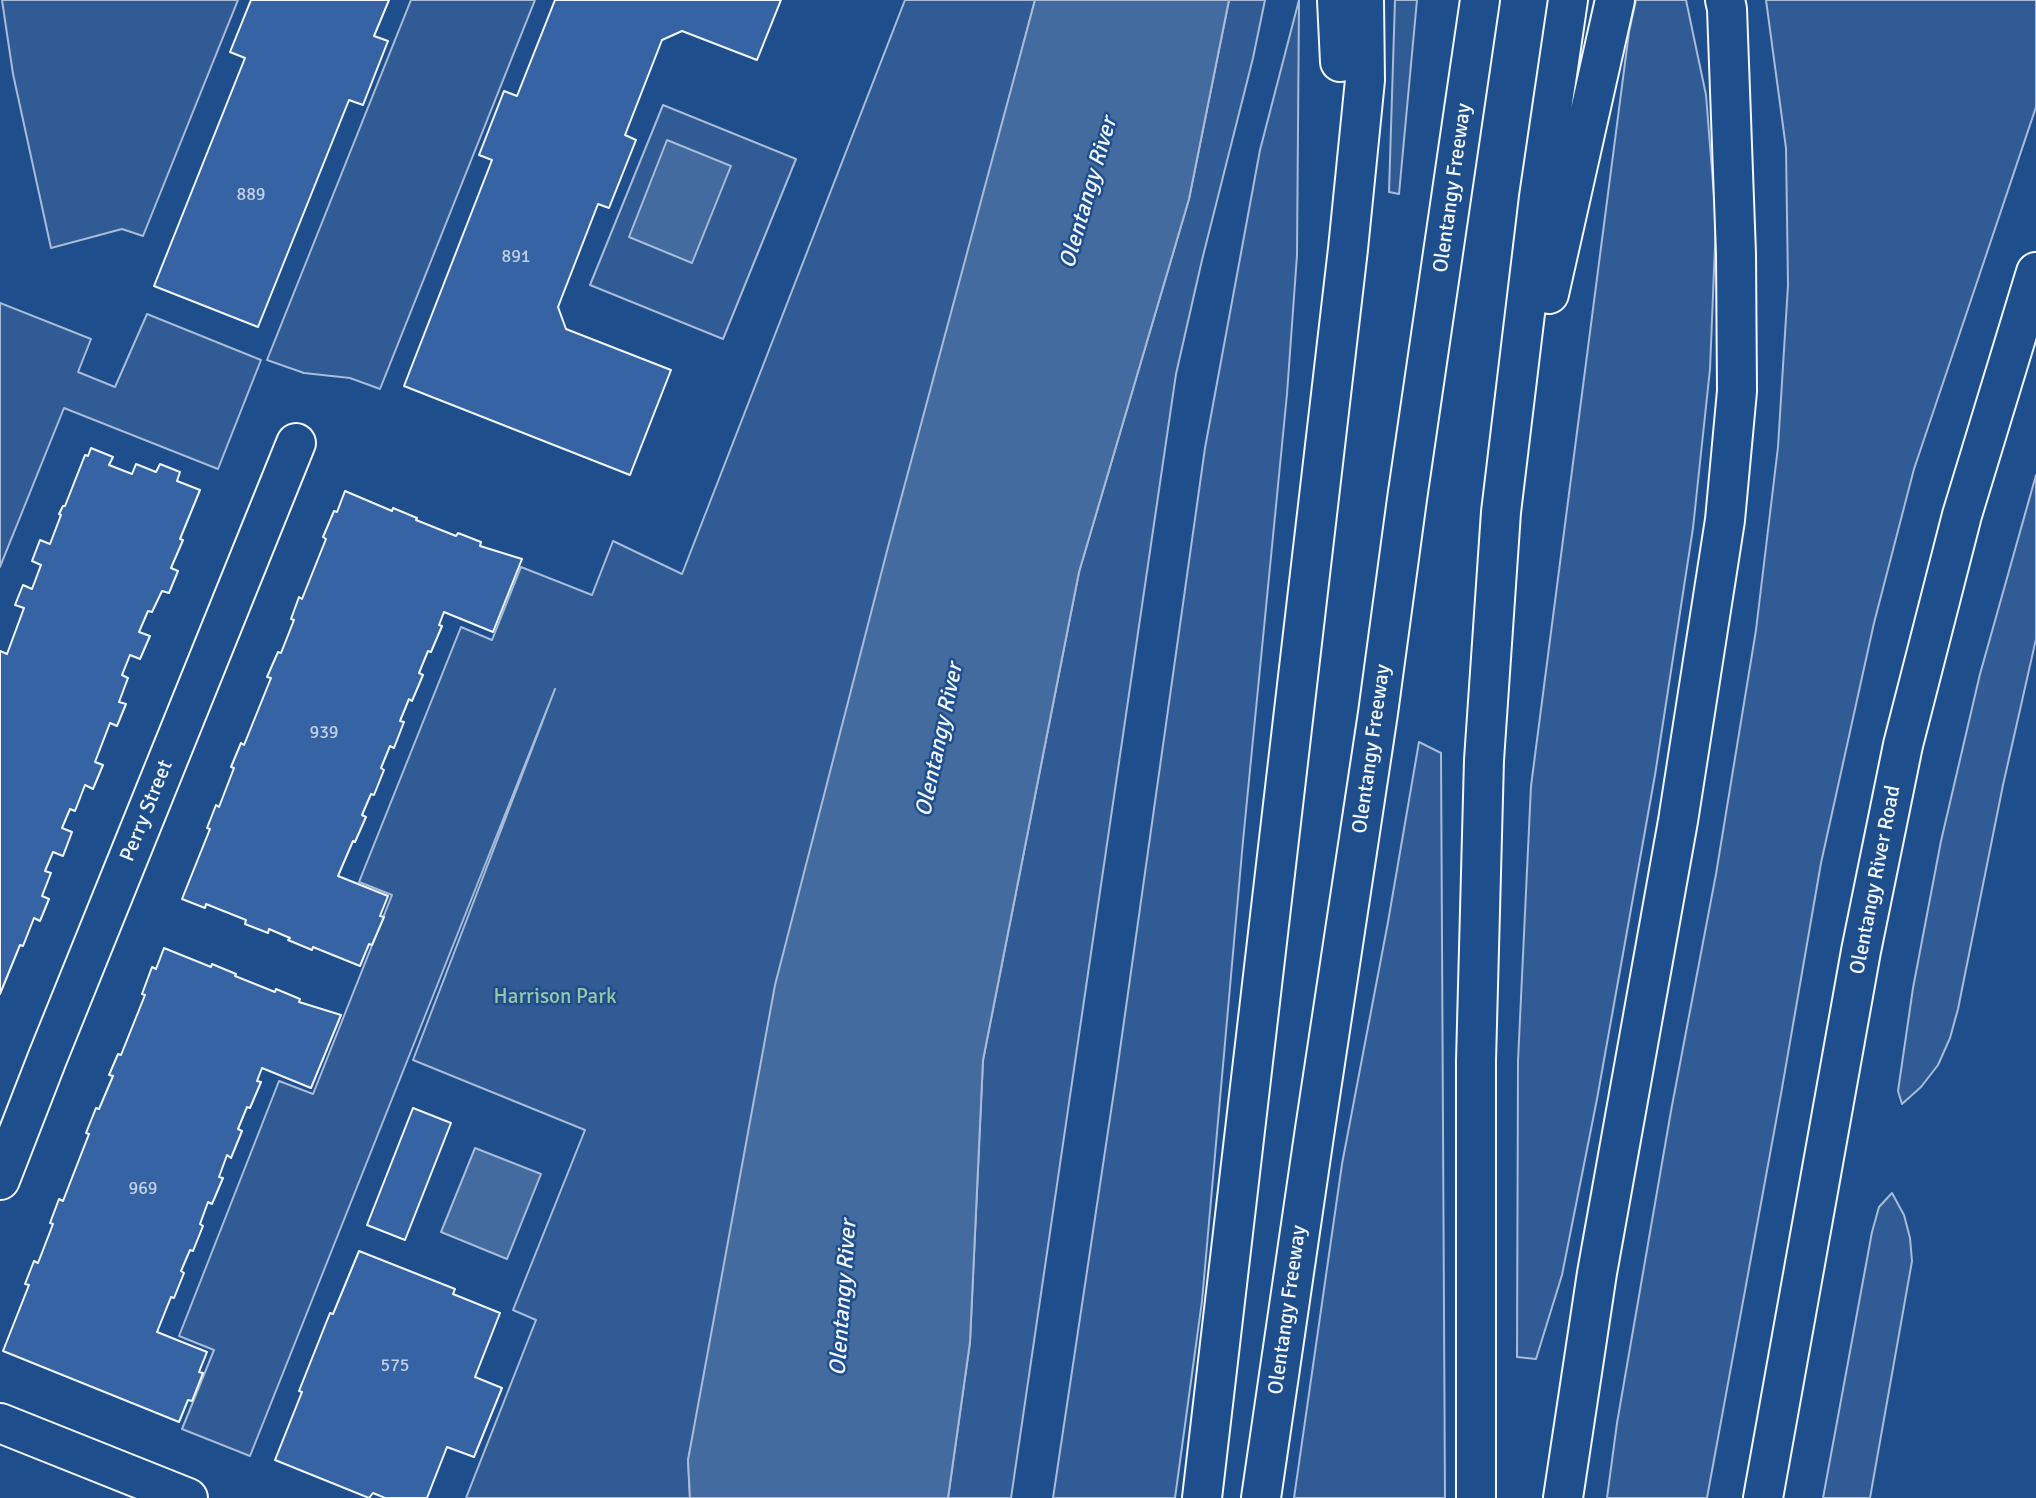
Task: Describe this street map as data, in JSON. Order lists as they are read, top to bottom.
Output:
{
  "streets": {
    "main road": ["Olentangy Freeway", "Perry Street", "Olentangy River Road"]
  },
  "water": ["Olentangy River"],
  "parks": ["Harrison Park"],
  "house_numbers": [
    "889",
    "891",
    "939",
    "969",
    "575"
  ]
}
